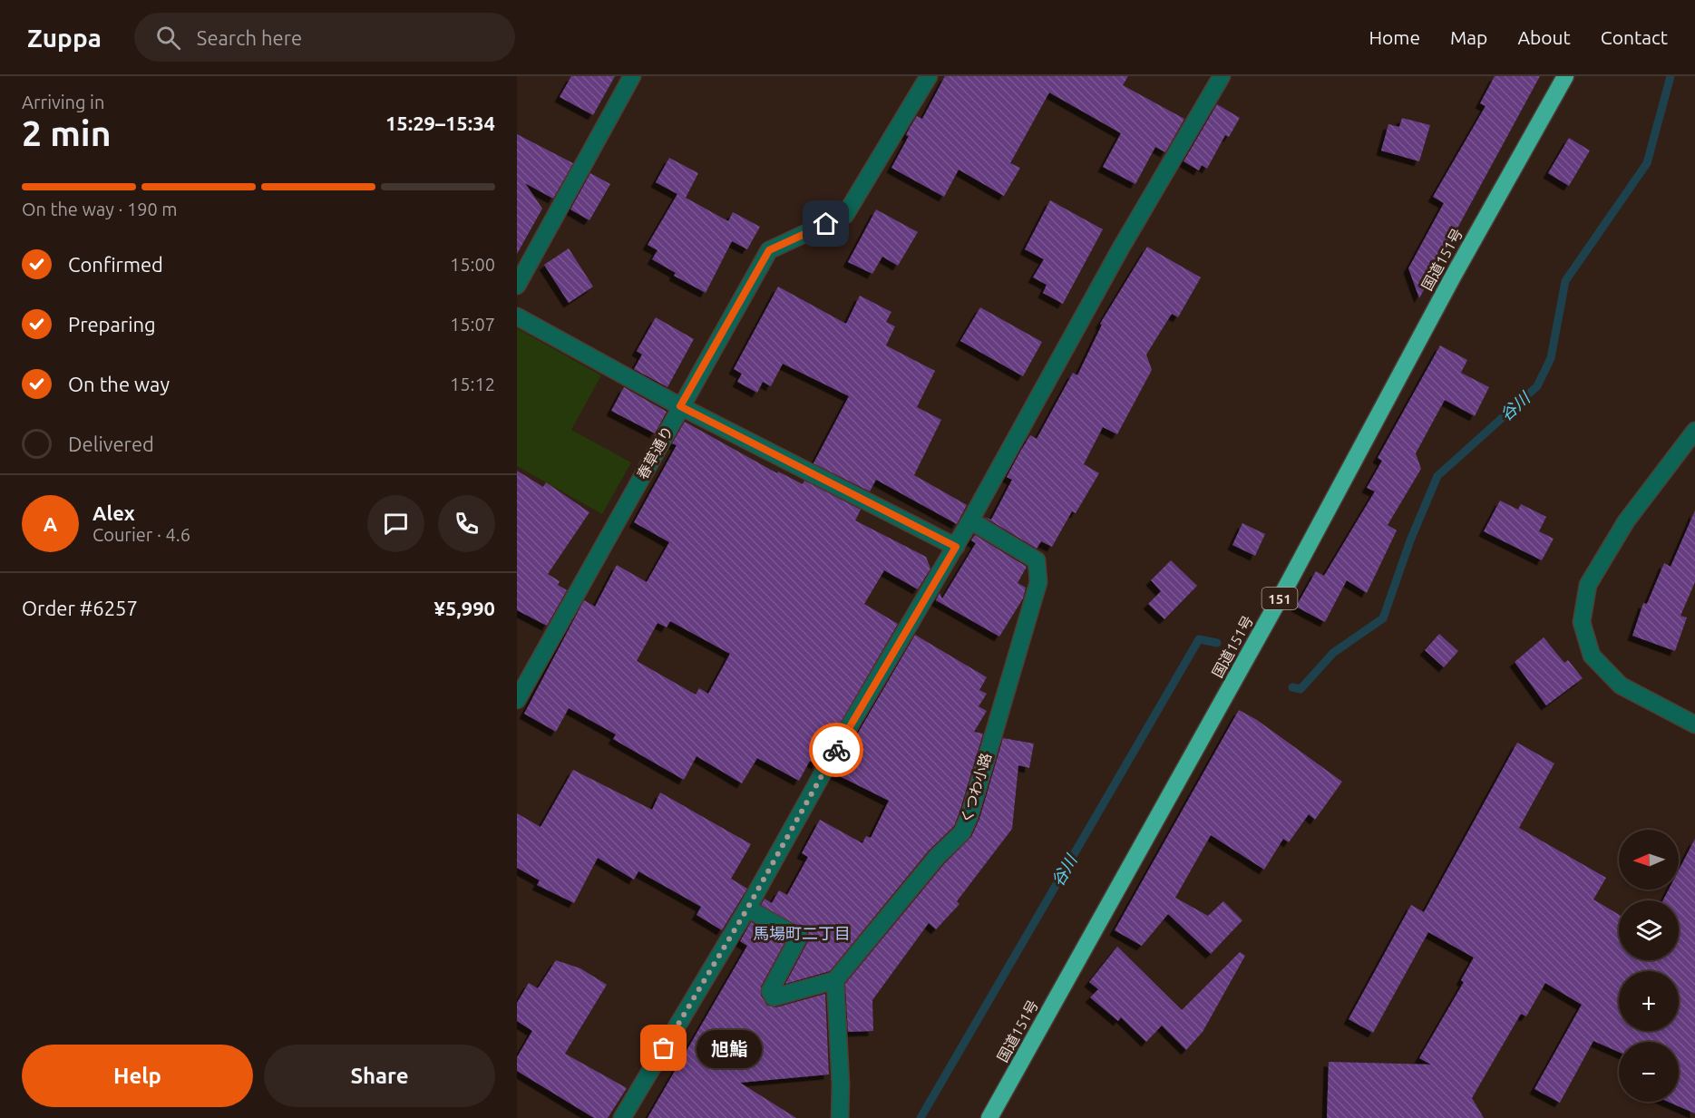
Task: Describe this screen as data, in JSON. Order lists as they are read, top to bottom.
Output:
{
  "streets": {
    "highway": ["国道151号", "151"],
    "street": ["春草通り", "くつわ小路"]
  },
  "districts": ["馬場町二丁目"],
  "water": ["谷川"],
  "places": ["旭鮨"],
  "north": "left",
  "page": {
    "header": "Zuppa",
    "search": "Search here",
    "nav": [
      "Home",
      "Map",
      "About",
      "Contact"
    ],
    "heading": ["2 min", "Arriving in", "15:29–15:34"],
    "panel": [
      "Alex",
      "Courier · 4.6",
      "Order #6257",
      "¥5,990"
    ],
    "bar": "On the way · 190 m",
    "list": [
      ["Confirmed", "15:00"],
      ["Preparing", "15:07"],
      ["On the way", "15:12"],
      "Delivered"
    ],
    "round": "A",
    "map_buttons": ["+", "−"],
    "bubble": "旭鮨",
    "buttons": ["Help", "Share"]
  }
}
